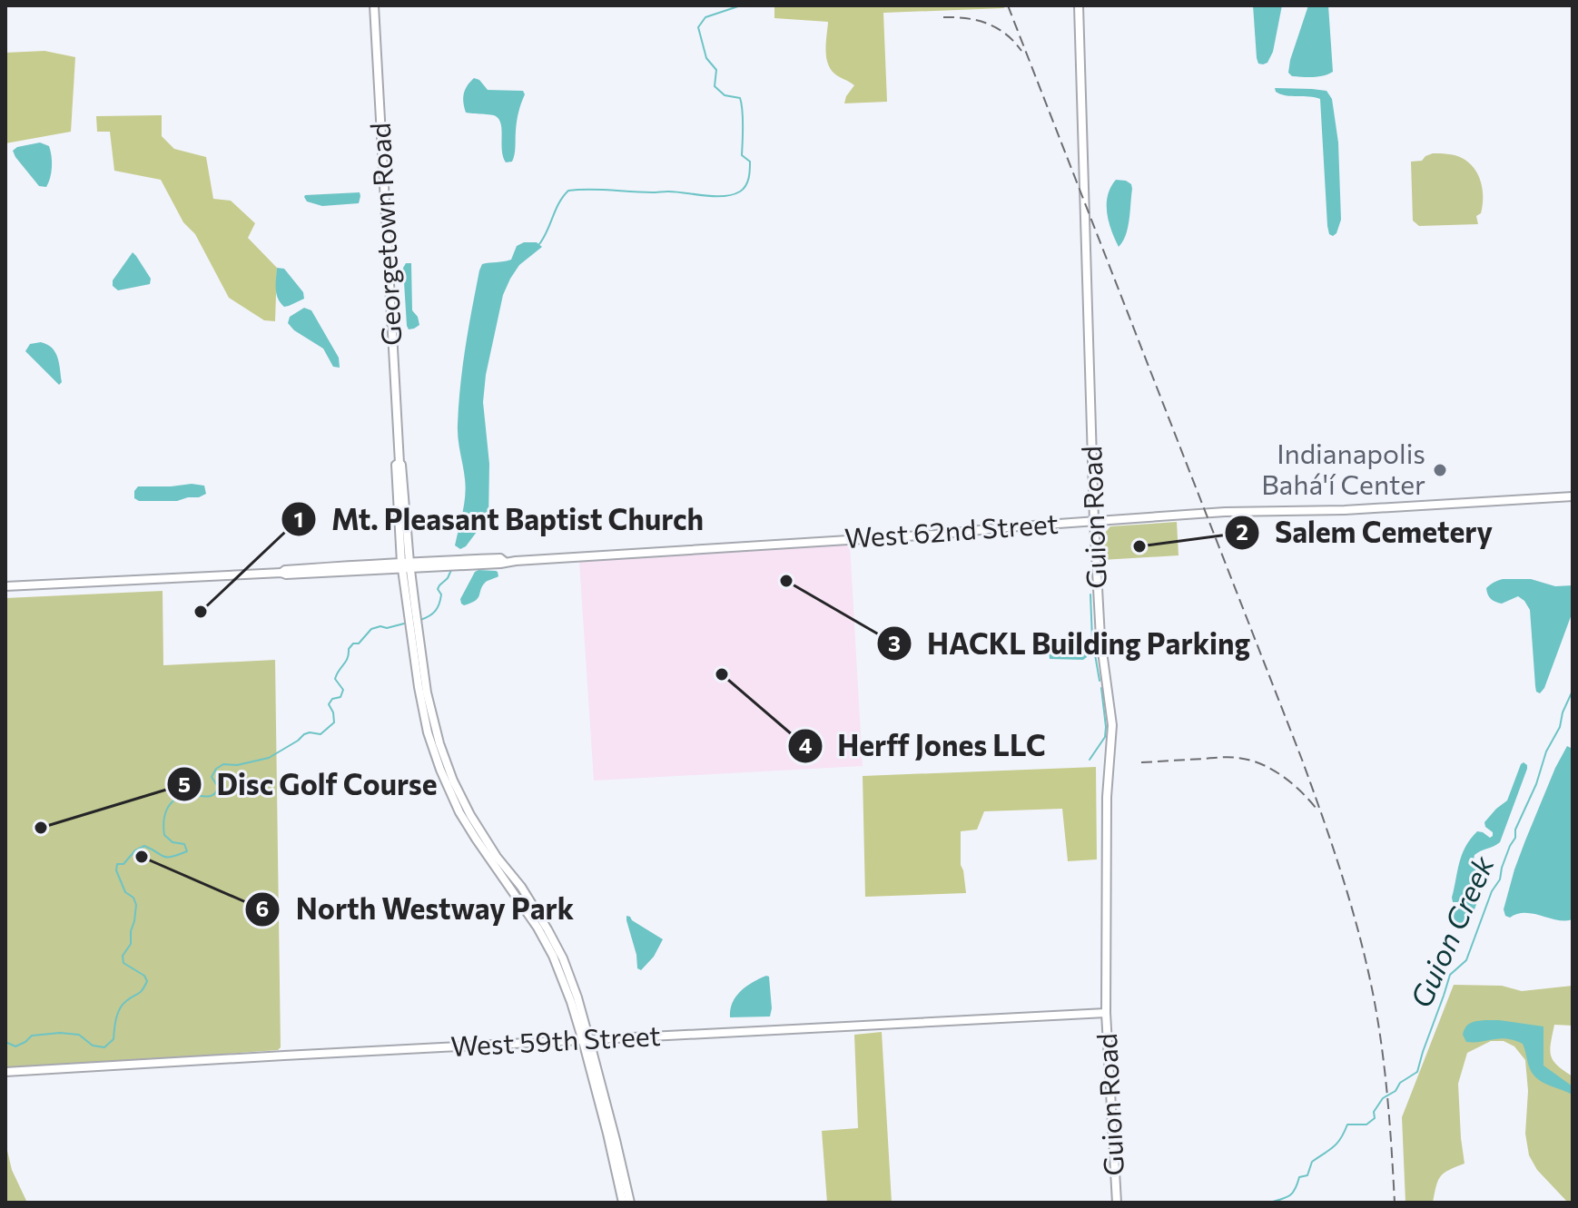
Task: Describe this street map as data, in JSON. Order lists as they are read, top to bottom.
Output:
{
  "streets": {
    "street": [
      "Georgetown Road",
      "Guion Road",
      "West 62nd Street",
      "West 59th Street"
    ]
  },
  "crossings": [
    ["Georgetown Road", "West 62nd Street"],
    ["Georgetown Road", "West 59th Street"],
    ["Guion Road", "West 62nd Street"],
    ["Guion Road", "West 59th Street"]
  ],
  "water": ["Guion Creek"],
  "places": [
    "Indianapolis Bahá'í Center",
    "Salem Cemetery",
    "HACKL Building Parking",
    "Mt. Pleasant Baptist Church",
    "Herff Jones LLC",
    "Disc Golf Course",
    "North Westway Park"
  ]
}
